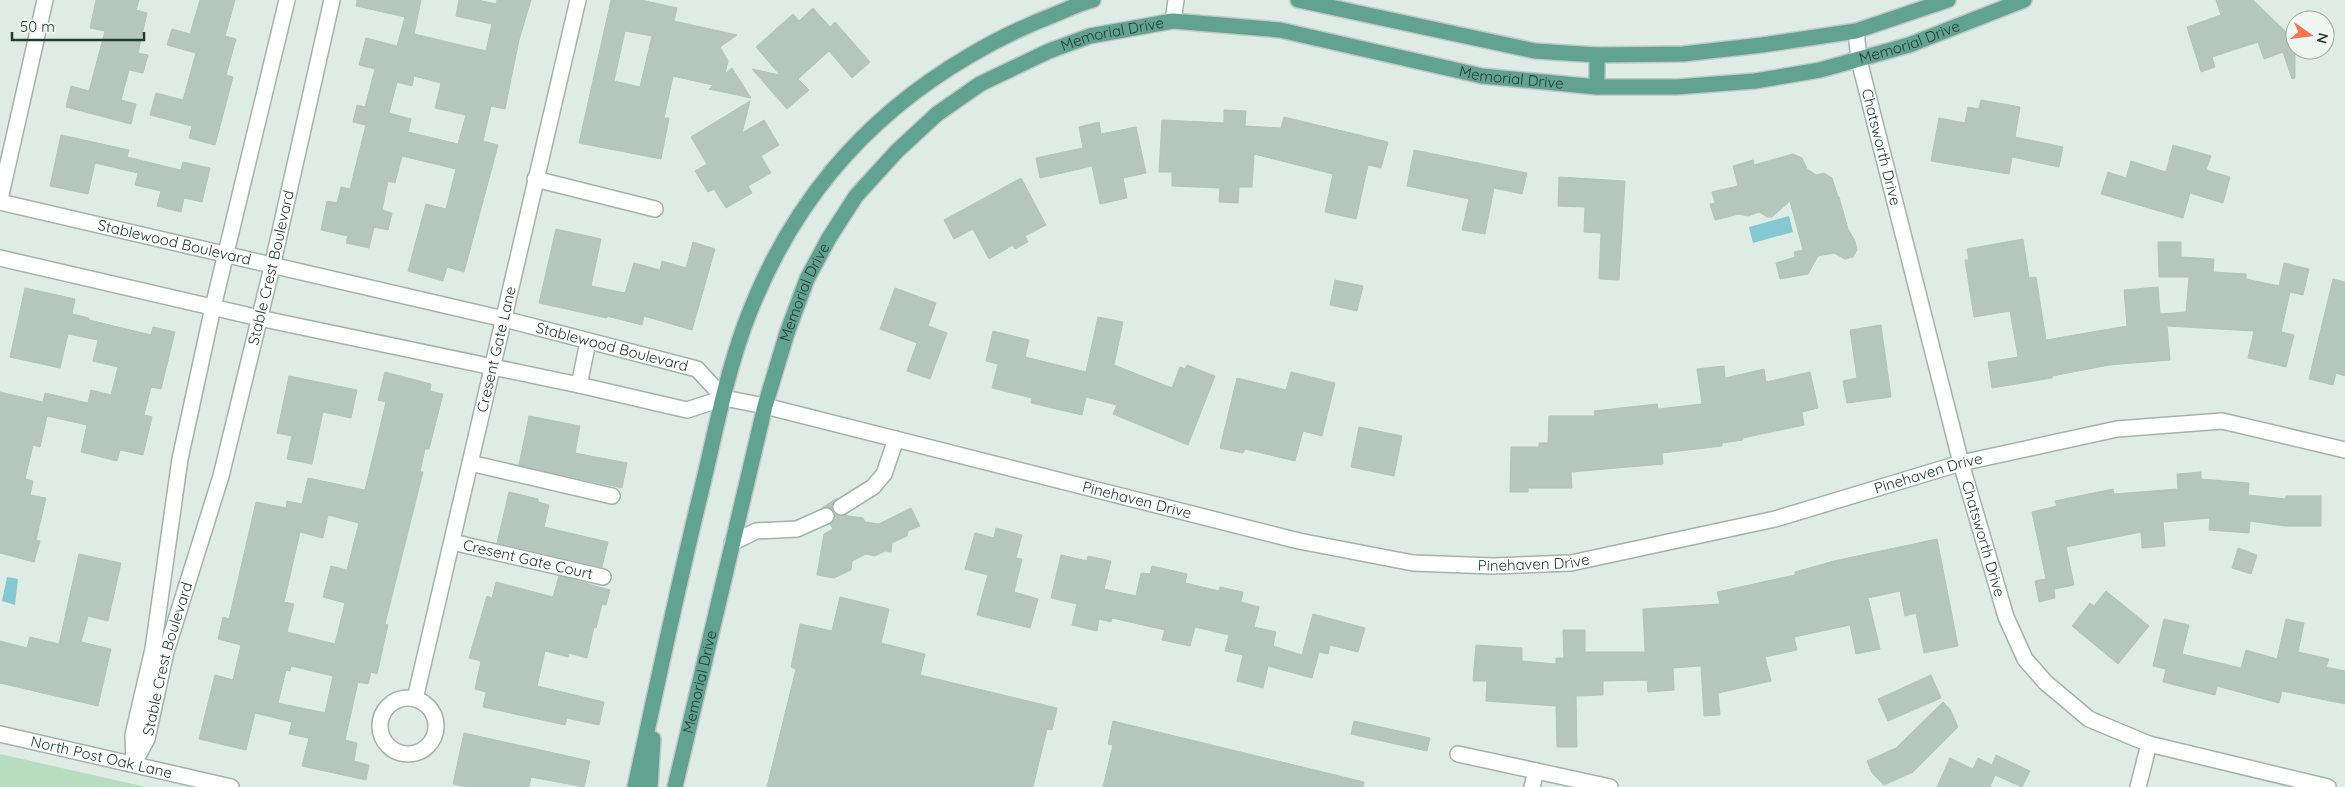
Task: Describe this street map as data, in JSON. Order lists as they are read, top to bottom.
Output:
{
  "streets": {
    "main road": ["Memorial Drive"],
    "street": [
      "Chatsworth Drive",
      "Stablewood Boulevard",
      "Stable Crest Boulevard",
      "Cresent Gate Lane",
      "Pinehaven Drive",
      "Cresent Gate Court",
      "North Post Oak Lane"
    ]
  },
  "crossings": [
    ["Memorial Drive", "Chatsworth Drive"],
    ["Memorial Drive", "Pinehaven Drive"],
    ["Chatsworth Drive", "Pinehaven Drive"],
    ["Stablewood Boulevard", "Stable Crest Boulevard"],
    ["Stablewood Boulevard", "Cresent Gate Lane"],
    ["Stablewood Boulevard", "Pinehaven Drive"],
    ["Stable Crest Boulevard", "North Post Oak Lane"],
    ["Cresent Gate Lane", "Cresent Gate Court"]
  ],
  "scale_bar": "50 m",
  "north": "right"
}
